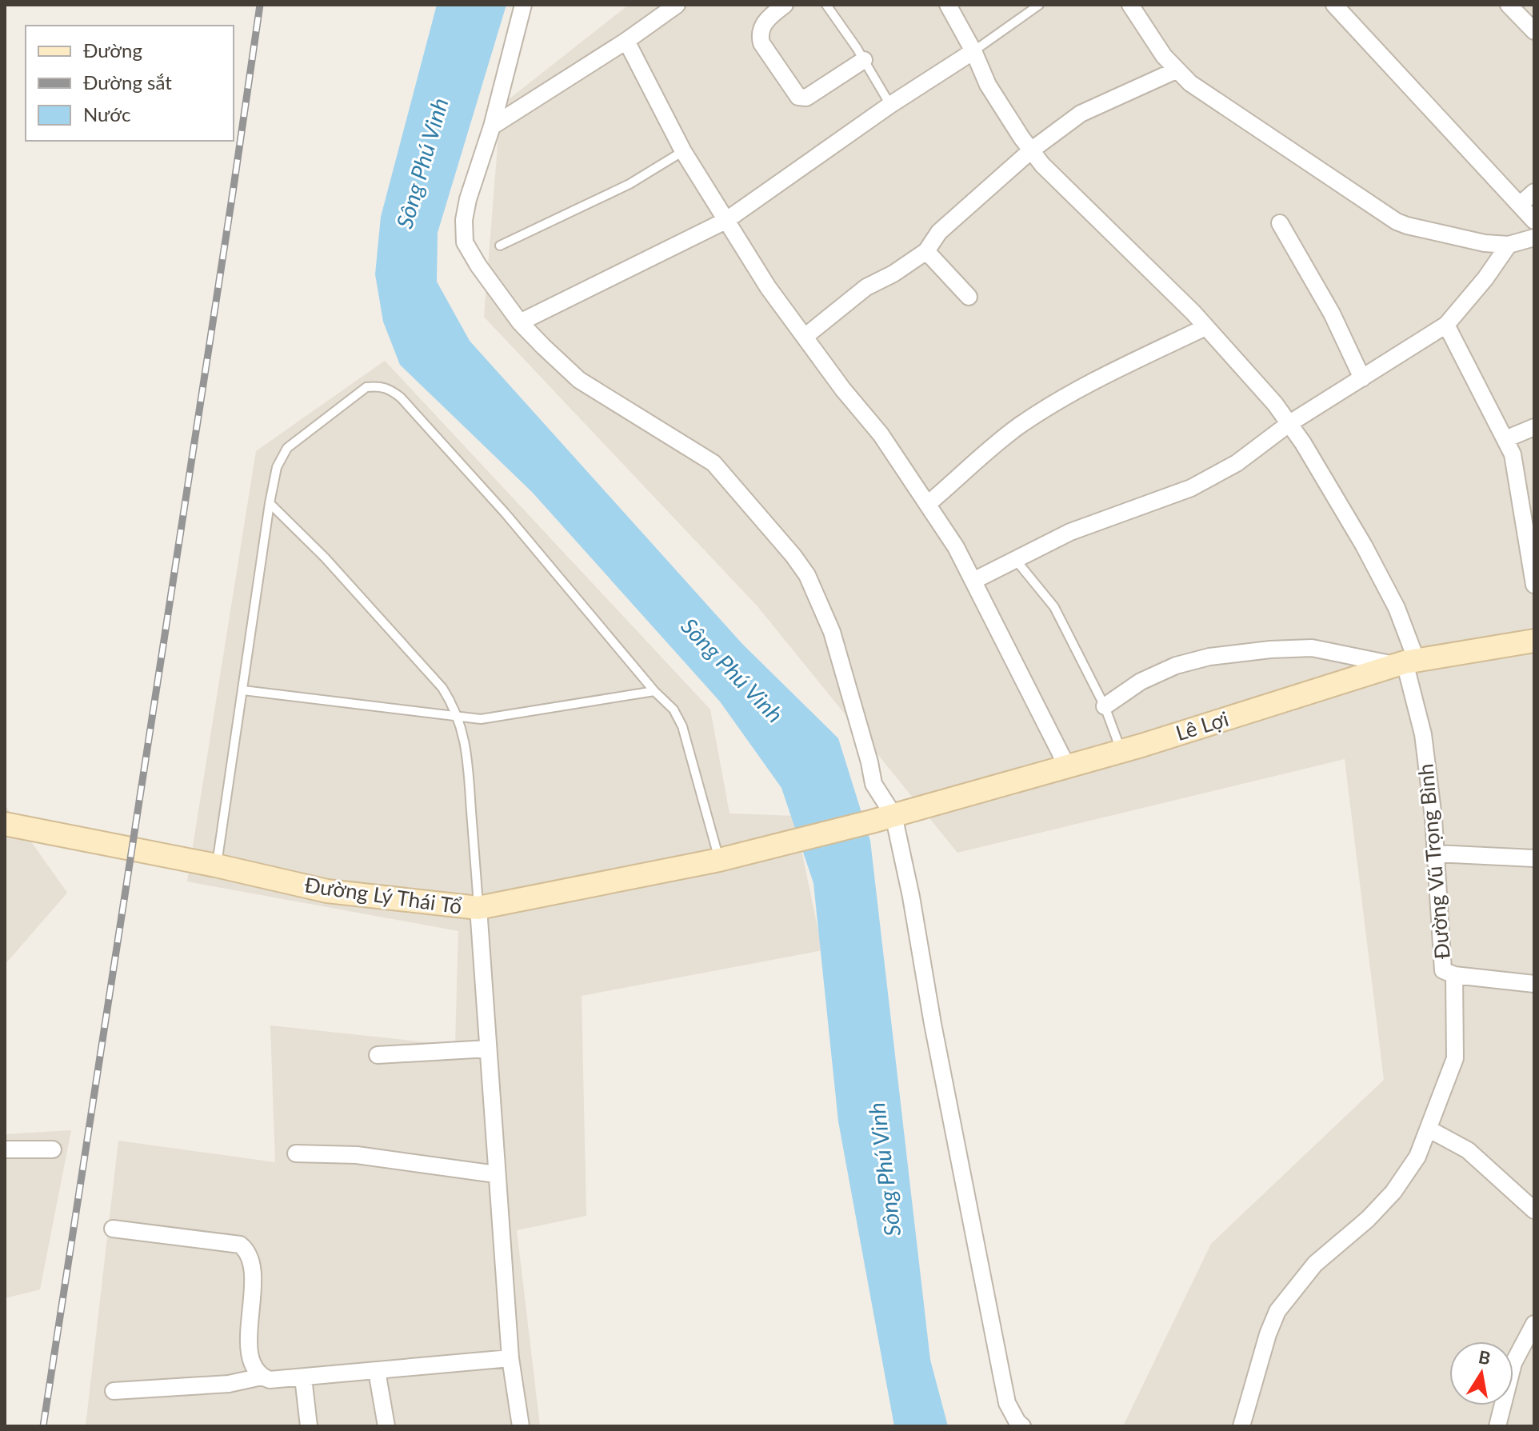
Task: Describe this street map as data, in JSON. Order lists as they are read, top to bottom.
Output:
{
  "streets": {
    "main road": ["Lê Lợi", "Đường Lý Thái Tổ"],
    "street": ["Đường Vũ Trọng Bình"]
  },
  "crossings": [
    ["Lê Lợi", "Đường Vũ Trọng Bình"],
    ["Lê Lợi", "Đường Lý Thái Tổ"]
  ],
  "water": ["Sông Phú Vinh"],
  "legend": ["Đường", "Đường sắt", "Nước"],
  "north": "top"
}
